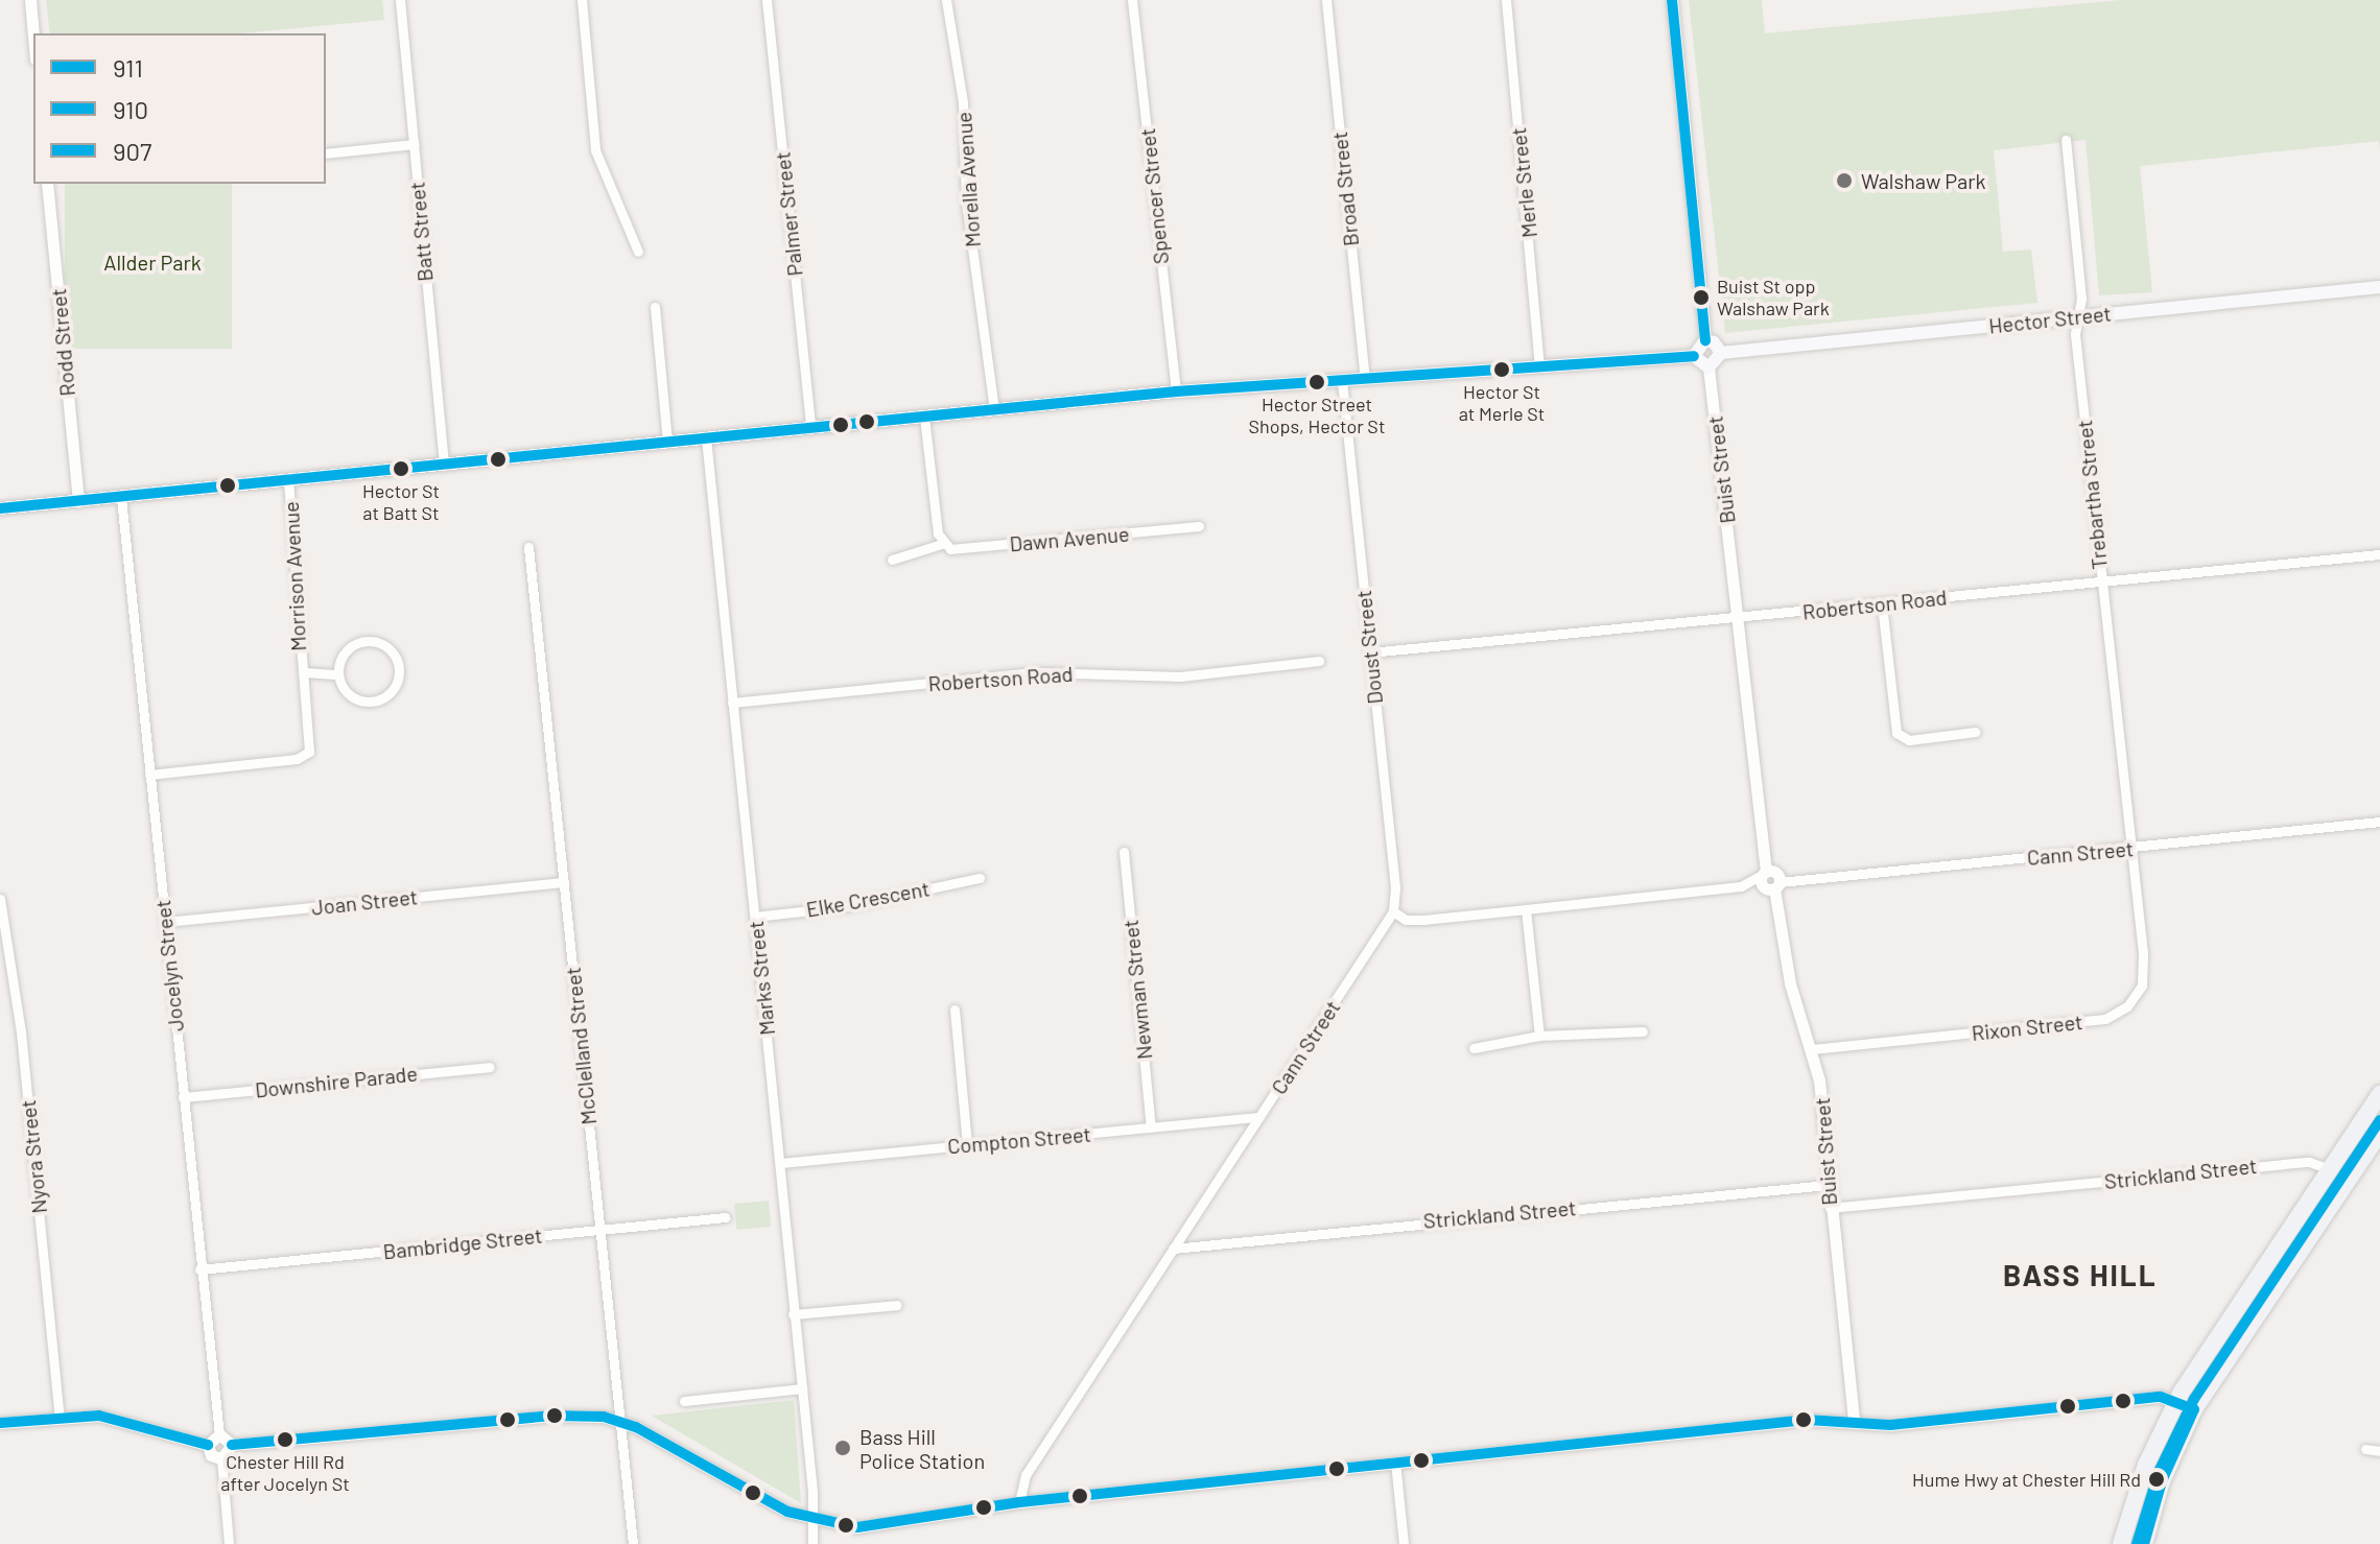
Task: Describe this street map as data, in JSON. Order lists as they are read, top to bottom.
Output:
{
  "streets": {
    "main road": ["Hector Street"],
    "street": [
      "Morella Avenue",
      "Merle Street",
      "Broad Street",
      "Spencer Street",
      "Palmer Street",
      "Batt Street",
      "Rodd Street",
      "Buist Street",
      "Trebartha Street",
      "Dawn Avenue",
      "Morrison Avenue",
      "Robertson Road",
      "Doust Street",
      "Cann Street",
      "Elke Crescent",
      "Joan Street",
      "Jocelyn Street",
      "Marks Street",
      "Newman Street",
      "Rixon Street",
      "McClelland Street",
      "Downshire Parade",
      "Compton Street",
      "Nyora Street",
      "Strickland Street",
      "Bambridge Street"
    ]
  },
  "crossings": [
    ["Hector Street", "Trebartha Street"],
    ["Buist Street", "Robertson Road"],
    ["Buist Street", "Cann Street"],
    ["Buist Street", "Rixon Street"],
    ["Buist Street", "Strickland Street"],
    ["Trebartha Street", "Robertson Road"],
    ["Trebartha Street", "Cann Street"],
    ["Trebartha Street", "Rixon Street"],
    ["Morrison Avenue", "Jocelyn Street"],
    ["Robertson Road", "Doust Street"],
    ["Robertson Road", "Marks Street"],
    ["Doust Street", "Cann Street"],
    ["Cann Street", "Rixon Street"],
    ["Cann Street", "Compton Street"],
    ["Cann Street", "Strickland Street"],
    ["Elke Crescent", "Marks Street"],
    ["Joan Street", "Jocelyn Street"],
    ["Joan Street", "McClelland Street"],
    ["Jocelyn Street", "Downshire Parade"],
    ["Jocelyn Street", "Bambridge Street"],
    ["Marks Street", "Compton Street"],
    ["Newman Street", "Compton Street"],
    ["McClelland Street", "Bambridge Street"]
  ],
  "districts": ["BASS HILL"],
  "parks": ["Allder Park"],
  "places": [
    "Walshaw Park",
    "Buist St opp Walshaw Park",
    "Hector St at Merle St",
    "Hector Street Shops, Hector St",
    "Hector St at Batt St",
    "Chester Hill Rd after Jocelyn St",
    "Bass Hill Police Station",
    "Hume Hwy at Chester Hill Rd"
  ],
  "lines": ["transit line 910", "transit line 907", "transit line 911"],
  "legend": ["911", "910", "907"]
}
